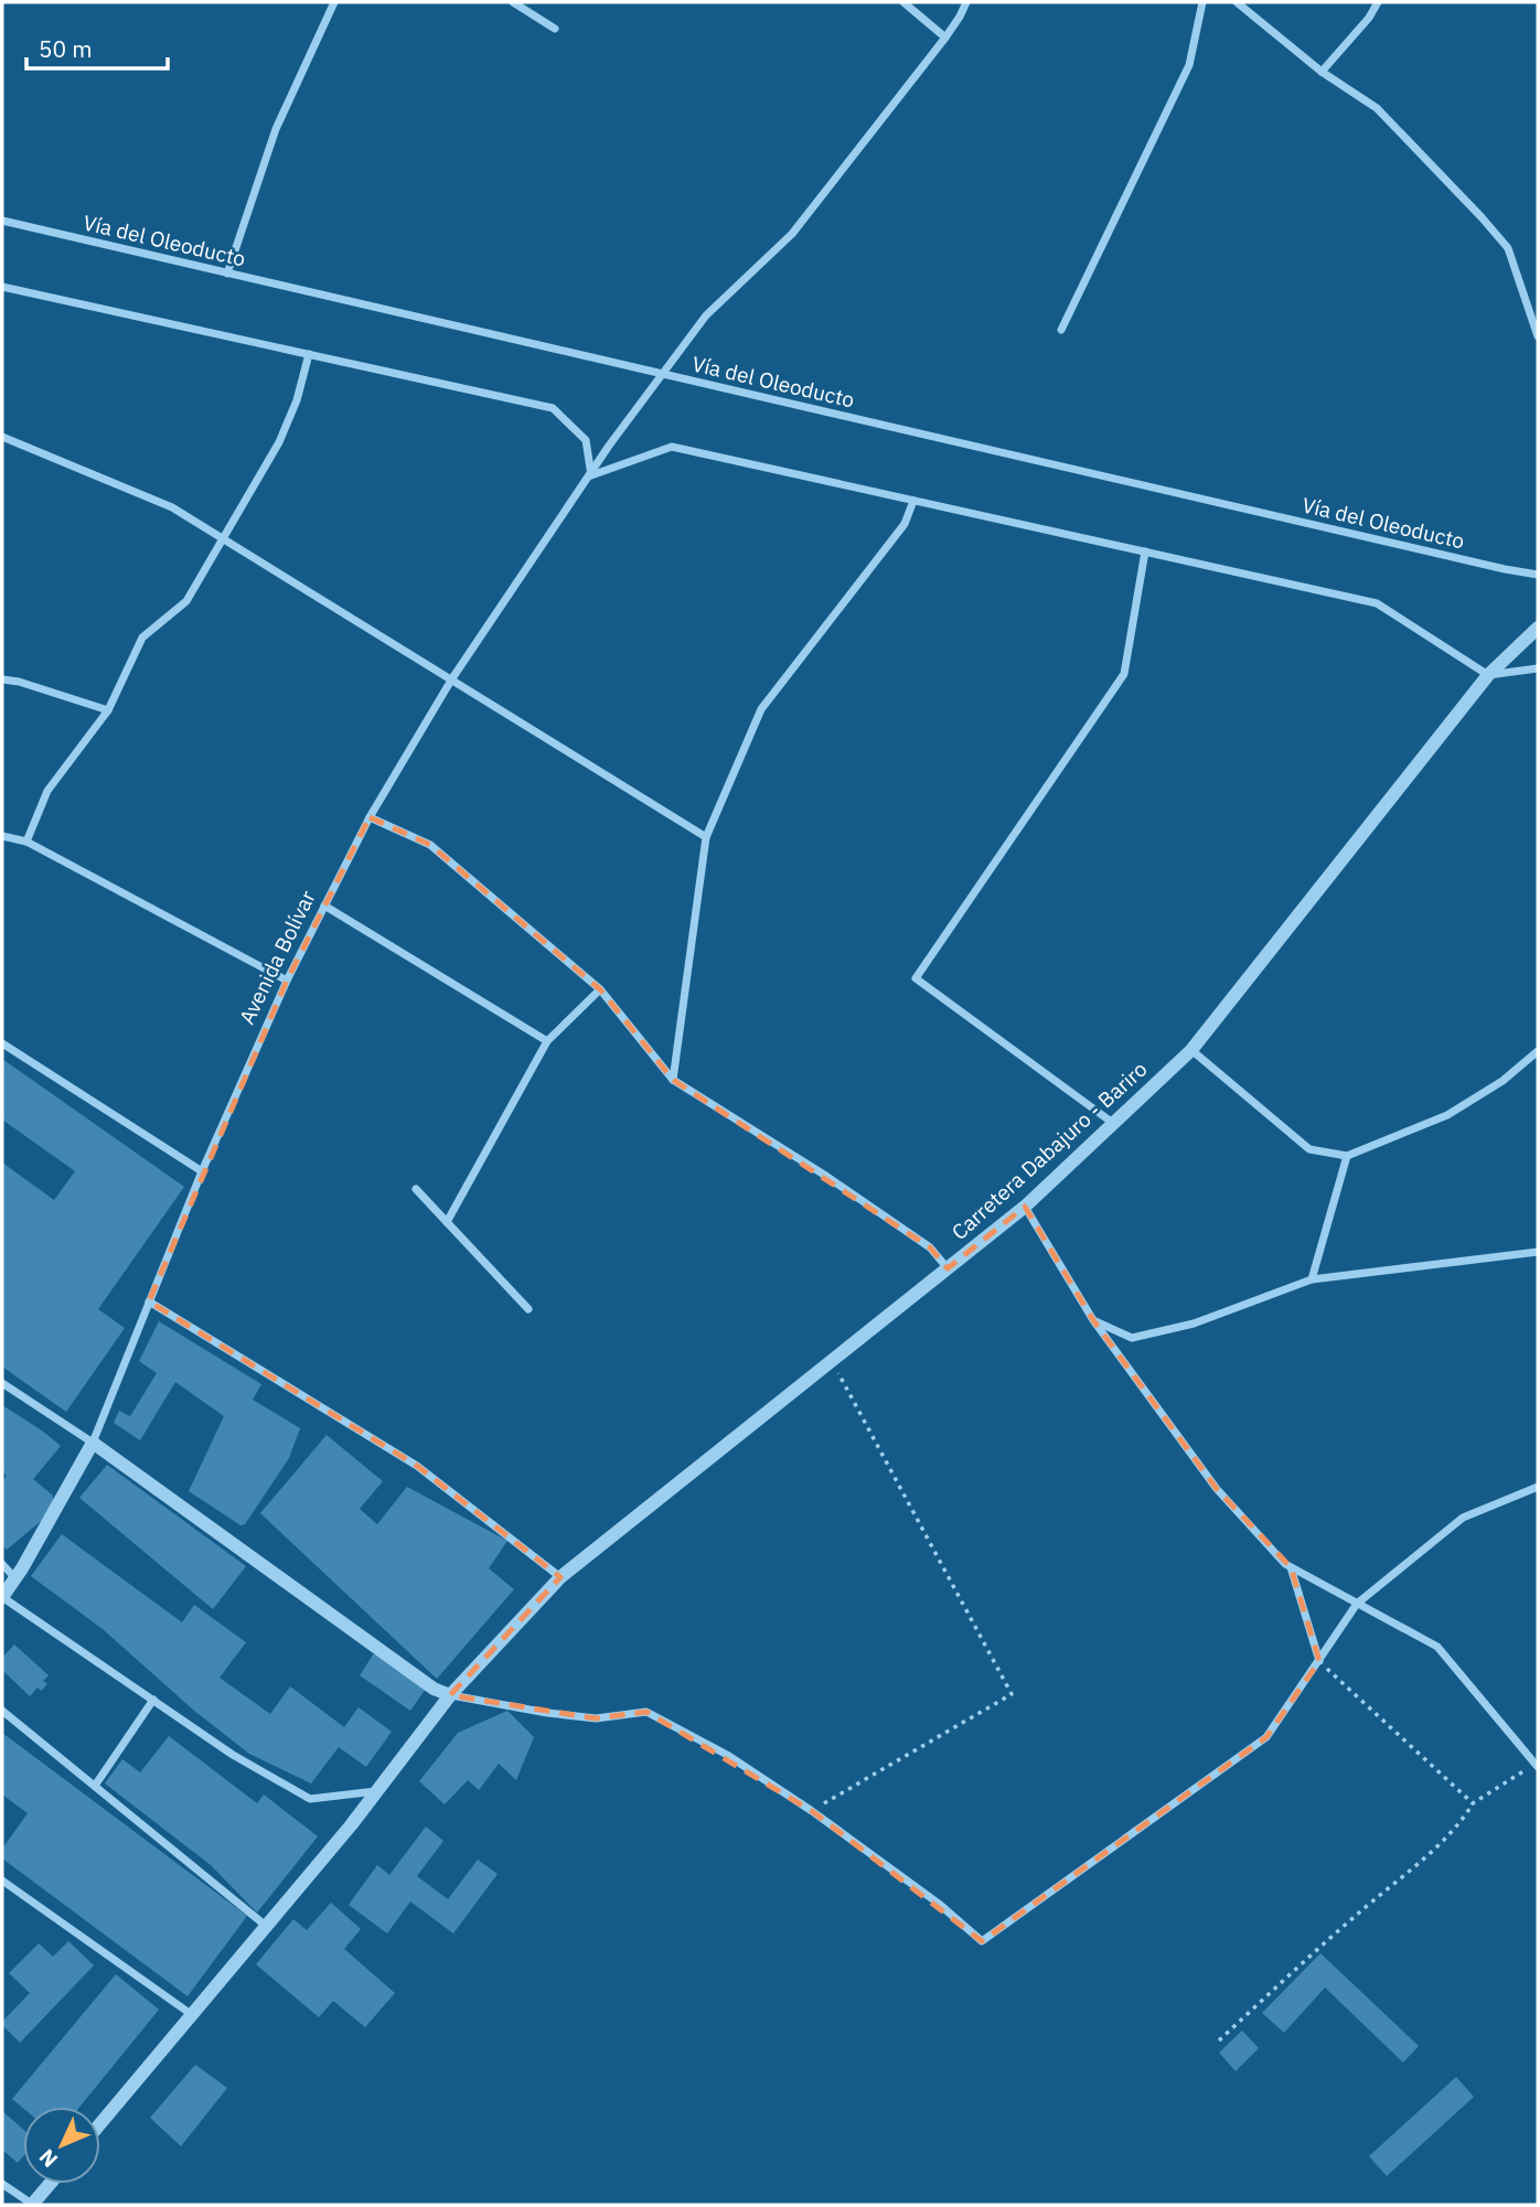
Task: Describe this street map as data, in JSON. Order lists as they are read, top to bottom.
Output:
{
  "streets": {
    "street": ["Vía del Oleoducto", "Avenida Bolívar", "Carretera Dabajuro - Bariro"]
  },
  "crossings": [
    ["Vía del Oleoducto", "Avenida Bolívar"]
  ],
  "scale_bar": "50 m",
  "north": "bottom left"
}
